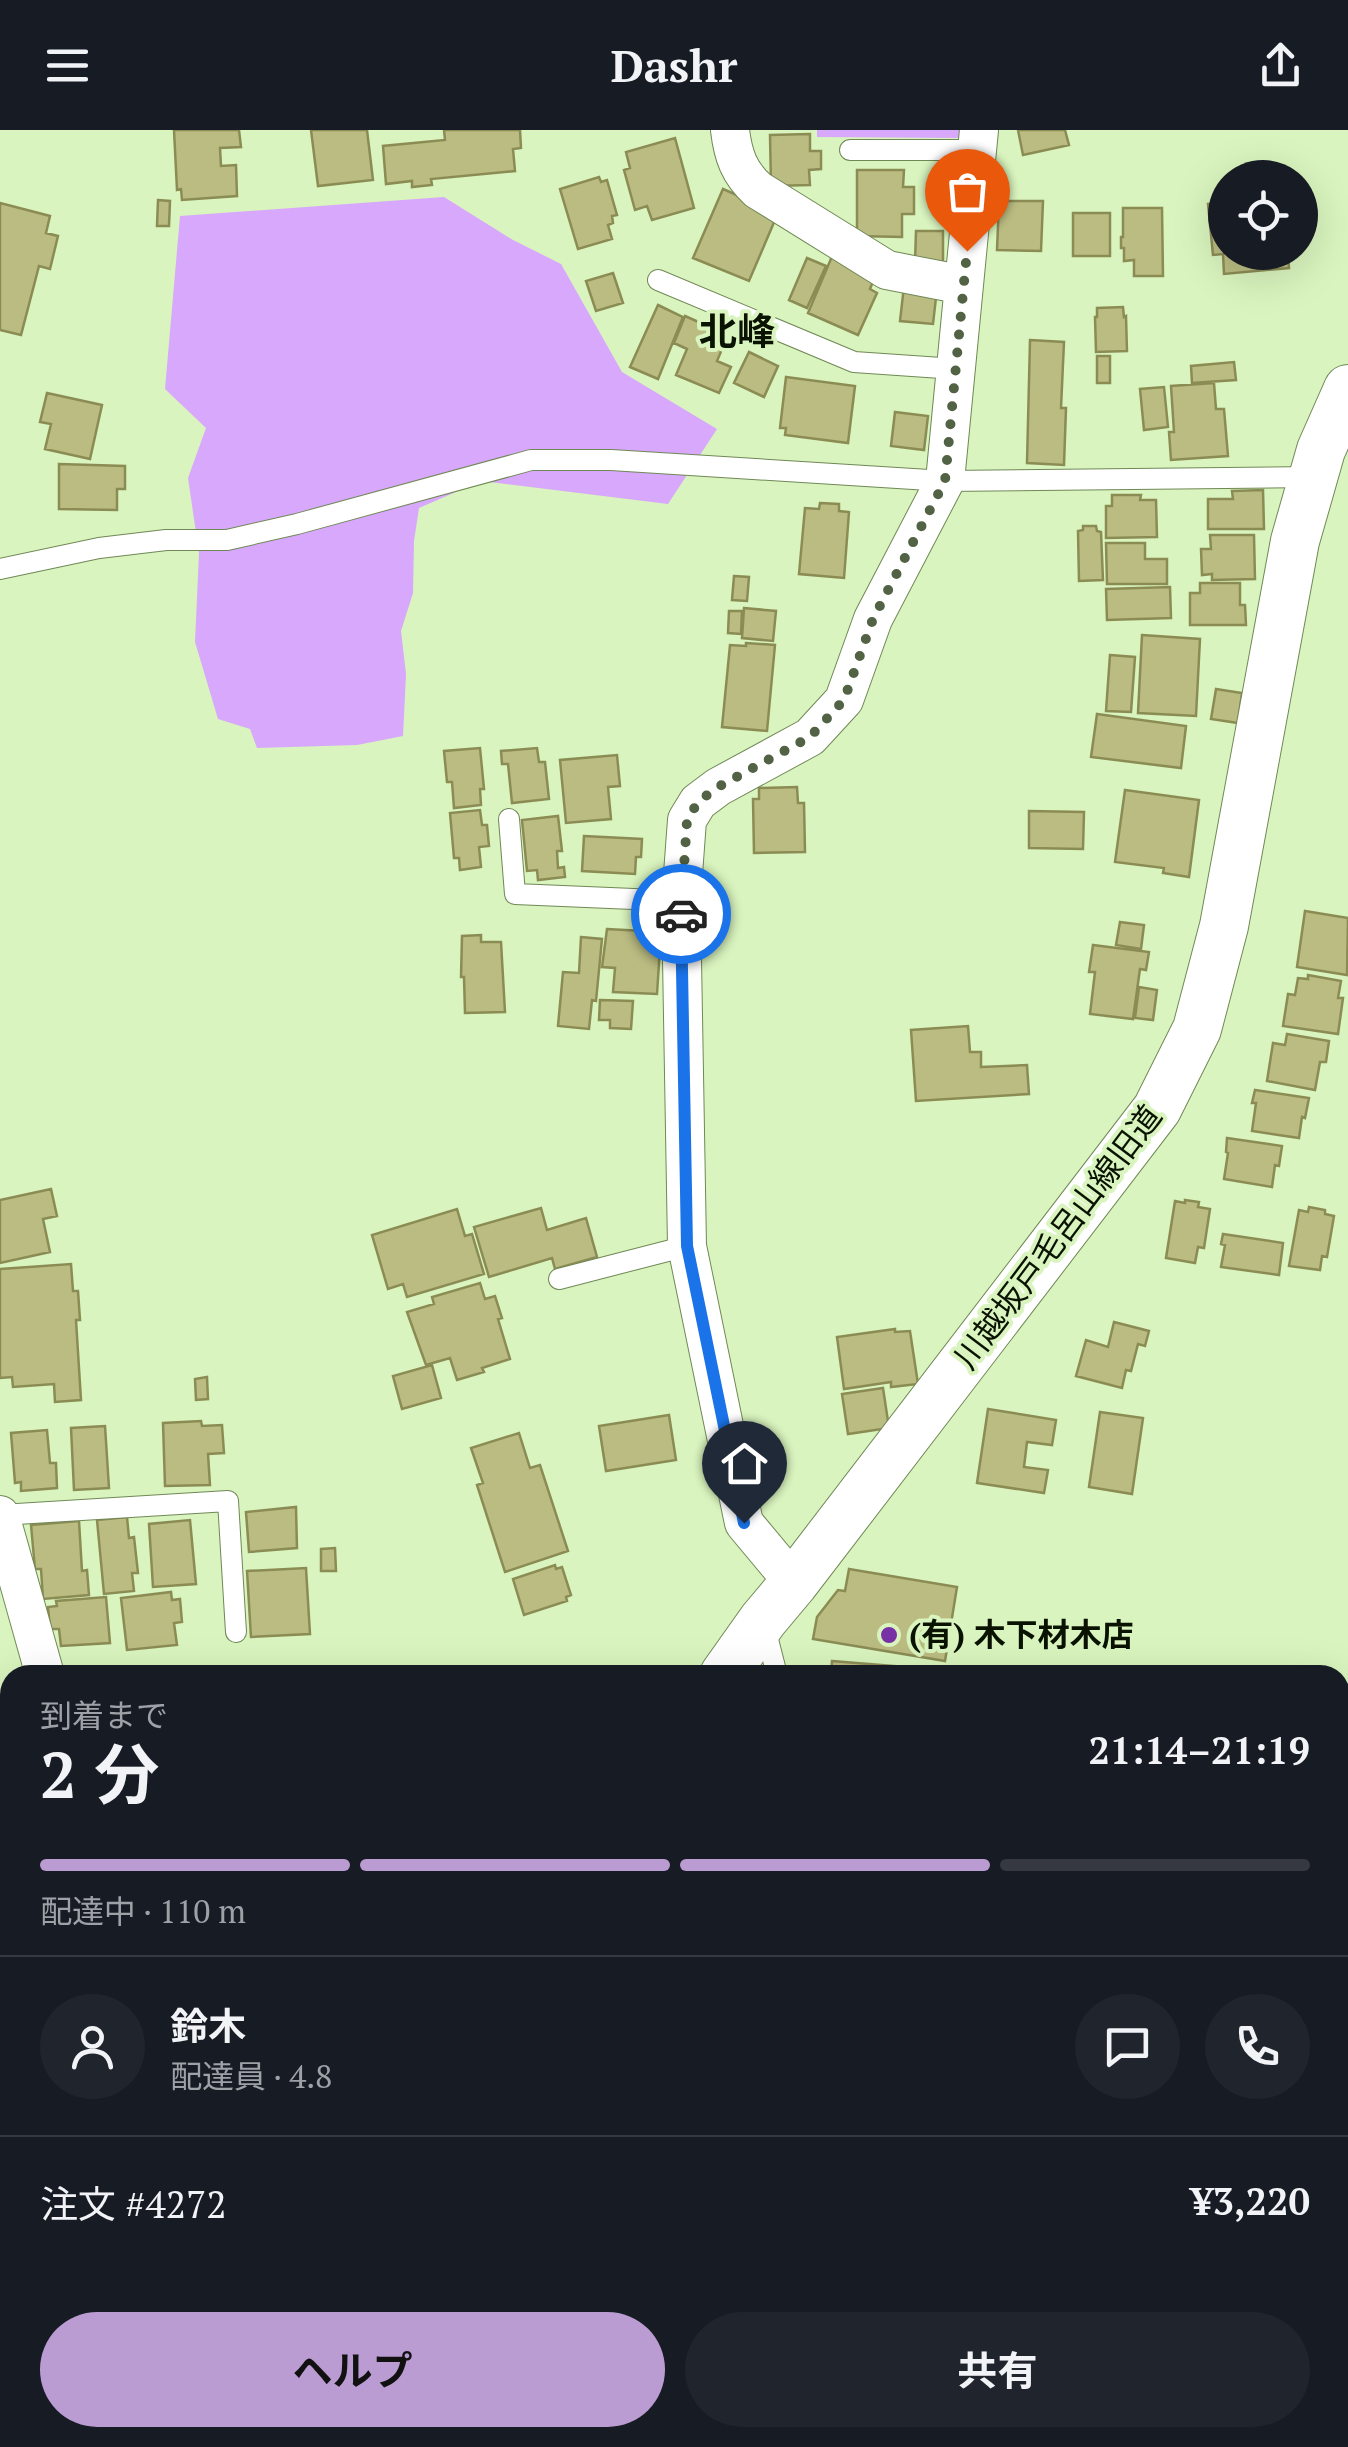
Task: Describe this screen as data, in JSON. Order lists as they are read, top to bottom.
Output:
{
  "streets": {
    "street": ["川越坂戸毛呂山線旧道"]
  },
  "districts": ["北峰"],
  "places": ["(有) 木下材木店"],
  "page": {
    "header": "Dashr",
    "heading": ["2 分", "到着まで", "21:14–21:19"],
    "panel": [
      "鈴木",
      "配達員 · 4.8",
      "注文 #4272",
      "¥3,220"
    ],
    "bar": "配達中 · 110 m",
    "buttons": ["ヘルプ", "共有"]
  }
}
